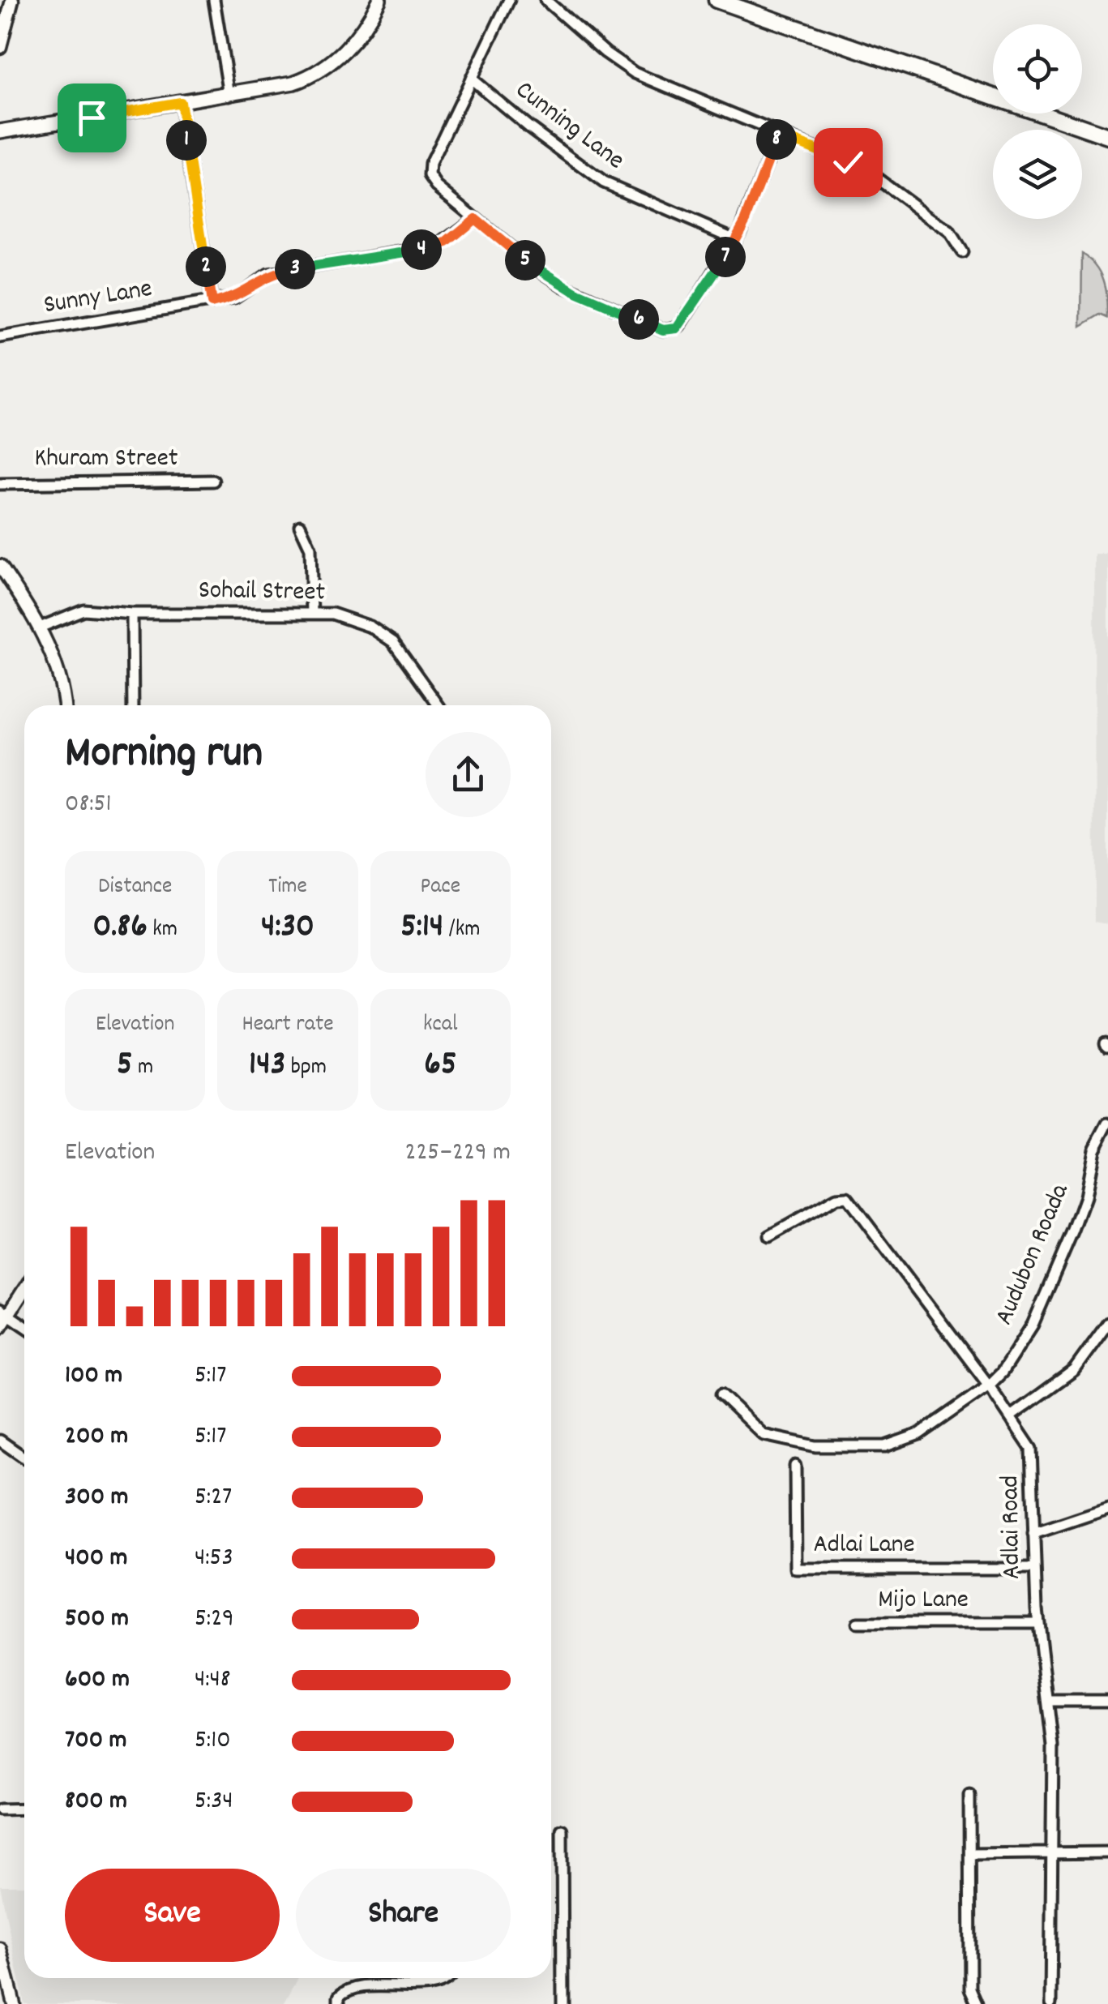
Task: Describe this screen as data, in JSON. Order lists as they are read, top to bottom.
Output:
{
  "streets": {
    "street": [
      "Cunning Lane",
      "Sunny Lane",
      "Khuram Street",
      "Sohail Street",
      "Audubon Roada",
      "Adlai Road",
      "Adlai Lane",
      "Mijo Lane"
    ]
  },
  "crossings": [
    ["Audubon Roada", "Adlai Road"],
    ["Adlai Road", "Adlai Lane"],
    ["Adlai Road", "Mijo Lane"]
  ],
  "page": {
    "pins": [
      "8",
      "1",
      "4",
      "7",
      "5",
      "2",
      "3",
      "6"
    ],
    "heading": ["Morning run", "08:51"],
    "stats": [
      ["Distance", "0.86 km"],
      ["Time", "4:30"],
      ["Pace", "5:14 /km"],
      ["Elevation", "5 m"],
      ["Heart rate", "143 bpm"],
      ["kcal", "65"]
    ],
    "chart": ["Elevation", "225–229 m"],
    "list": [
      {
        "name": "100 m",
        "note": "5:17"
      },
      {
        "name": "200 m",
        "note": "5:17"
      },
      {
        "name": "300 m",
        "note": "5:27"
      },
      {
        "name": "400 m",
        "note": "4:53"
      },
      {
        "name": "500 m",
        "note": "5:29"
      },
      {
        "name": "600 m",
        "note": "4:48"
      },
      {
        "name": "700 m",
        "note": "5:10"
      },
      {
        "name": "800 m",
        "note": "5:34"
      }
    ],
    "buttons": ["Save", "Share"]
  }
}
